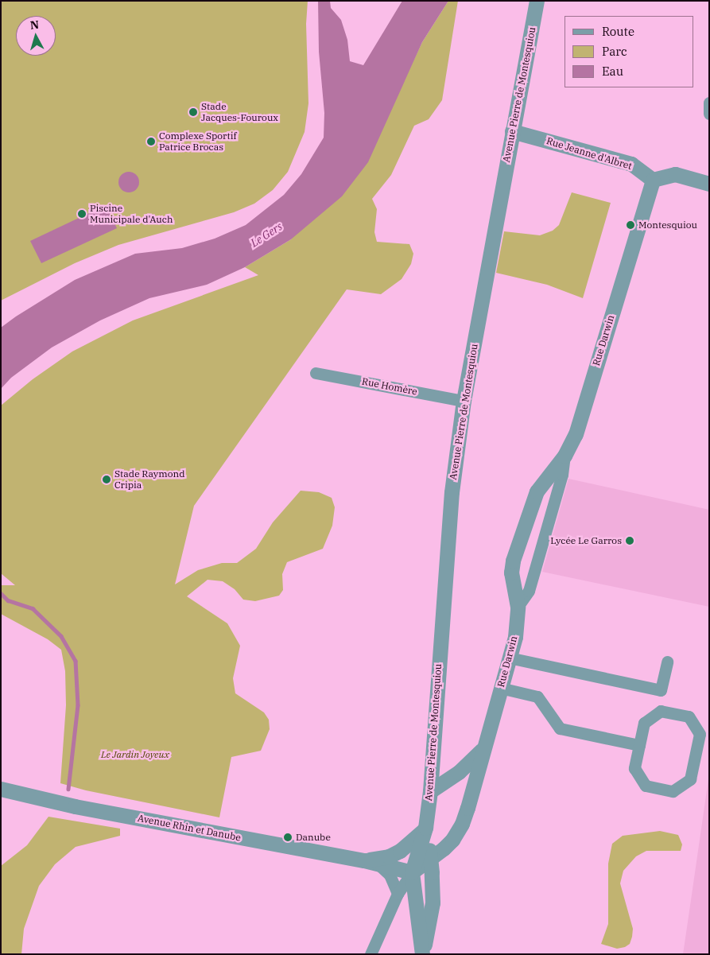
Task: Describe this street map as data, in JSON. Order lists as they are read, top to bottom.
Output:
{
  "streets": {
    "street": [
      "Avenue Pierre de Montesquiou",
      "Rue Jeanne d'Albret",
      "Rue Darwin",
      "Rue Homère",
      "Avenue Rhin et Danube"
    ]
  },
  "crossings": [
    ["Avenue Pierre de Montesquiou", "Rue Jeanne d'Albret"],
    ["Avenue Pierre de Montesquiou", "Rue Darwin"],
    ["Avenue Pierre de Montesquiou", "Rue Homère"],
    ["Avenue Pierre de Montesquiou", "Avenue Rhin et Danube"],
    ["Rue Jeanne d'Albret", "Rue Darwin"],
    ["Rue Darwin", "Avenue Rhin et Danube"]
  ],
  "water": ["Le Gers"],
  "parks": ["Le Jardin Joyeux"],
  "places": [
    "Stade Jacques-Fouroux",
    "Complexe Sportif Patrice Brocas",
    "Piscine Municipale d'Auch",
    "Montesquiou",
    "Stade Raymond Cripia",
    "Lycée Le Garros",
    "Danube"
  ],
  "legend": ["Route", "Parc", "Eau"],
  "north": "top"
}
